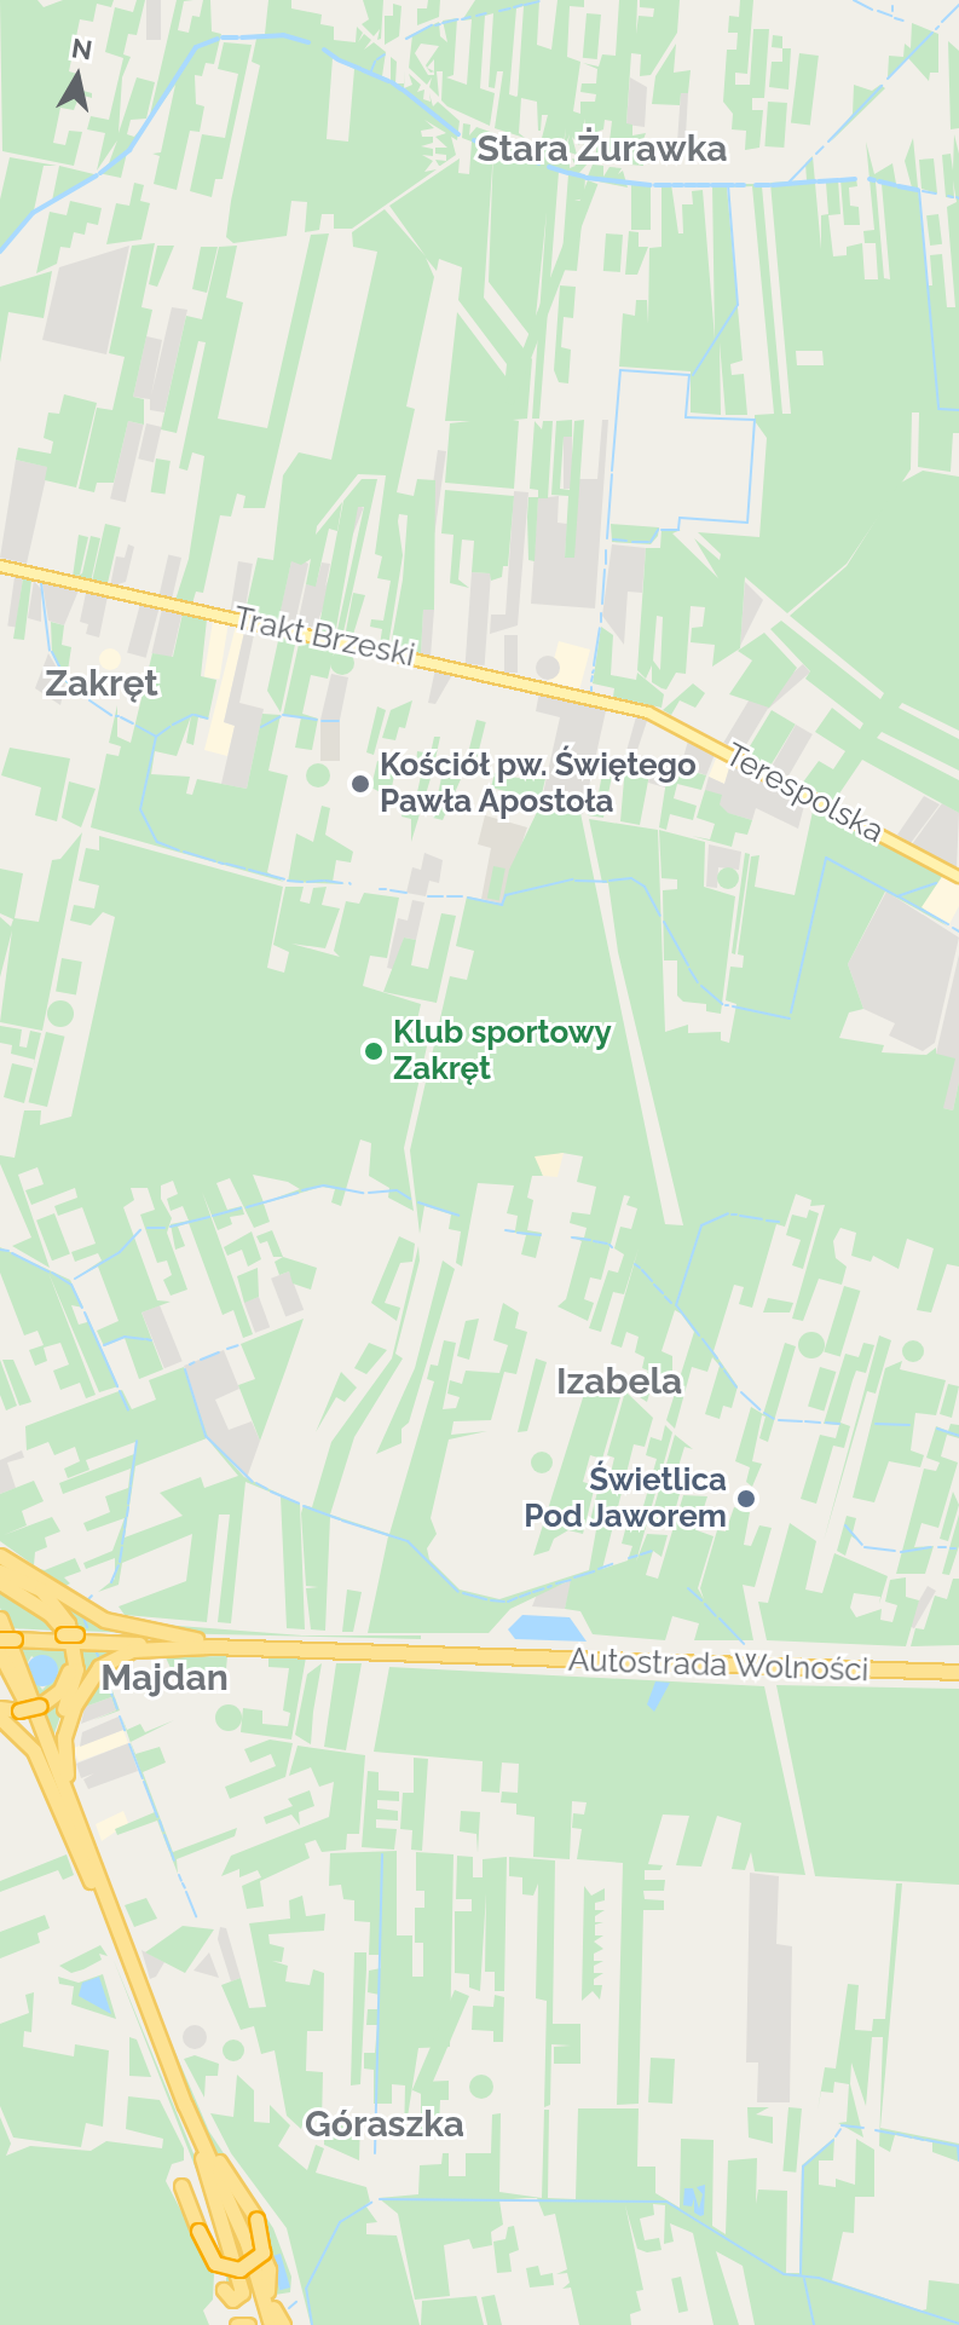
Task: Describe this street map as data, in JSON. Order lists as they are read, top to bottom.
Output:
{
  "streets": {
    "highway": ["Autostrada Wolności"],
    "main road": ["Trakt Brzeski", "Terespolska"]
  },
  "crossings": [
    ["Trakt Brzeski", "Terespolska"]
  ],
  "districts": [
    "Stara Żurawka",
    "Zakręt",
    "Izabela",
    "Majdan",
    "Góraszka"
  ],
  "places": ["Kościół pw. Świętego Pawła Apostoła", "Klub sportowy Zakręt", "Świetlica Pod Jaworem"],
  "north": "top"
}
